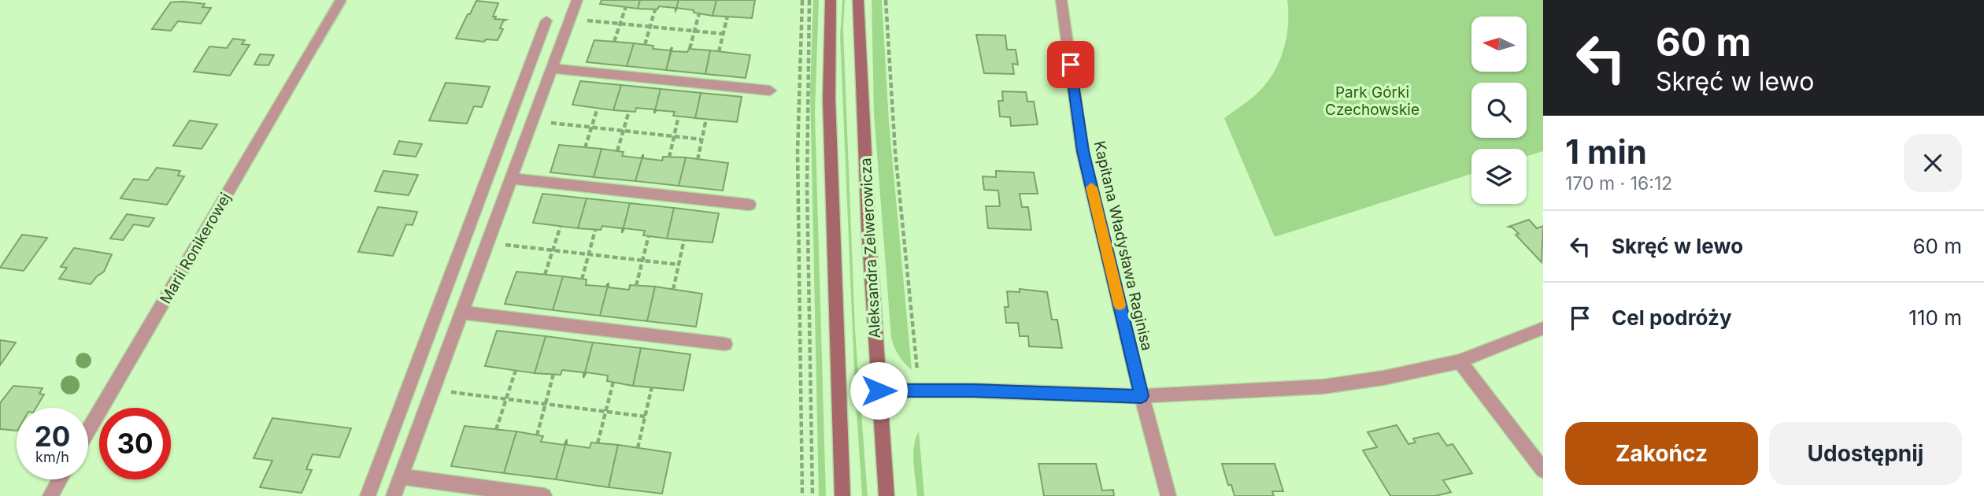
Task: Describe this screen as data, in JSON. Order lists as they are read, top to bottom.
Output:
{
  "streets": {
    "street": ["Kapitana Władysława Raginisa", "Marii Ronikerowej", "Aleksandra Zelwerowicza"]
  },
  "parks": ["Park Górki Czechowskie"],
  "north": "left",
  "page": {
    "turn": ["60 m", "Skręć w lewo"],
    "heading": ["1 min", "170 m · 16:12"],
    "list": [
      {
        "name": "Skręć w lewo",
        "value": "60 m"
      },
      {
        "name": "Cel podróży",
        "value": "110 m"
      }
    ],
    "speed": "20 km/h",
    "limit": "30",
    "buttons": ["Zakończ", "Udostępnij"]
  }
}
